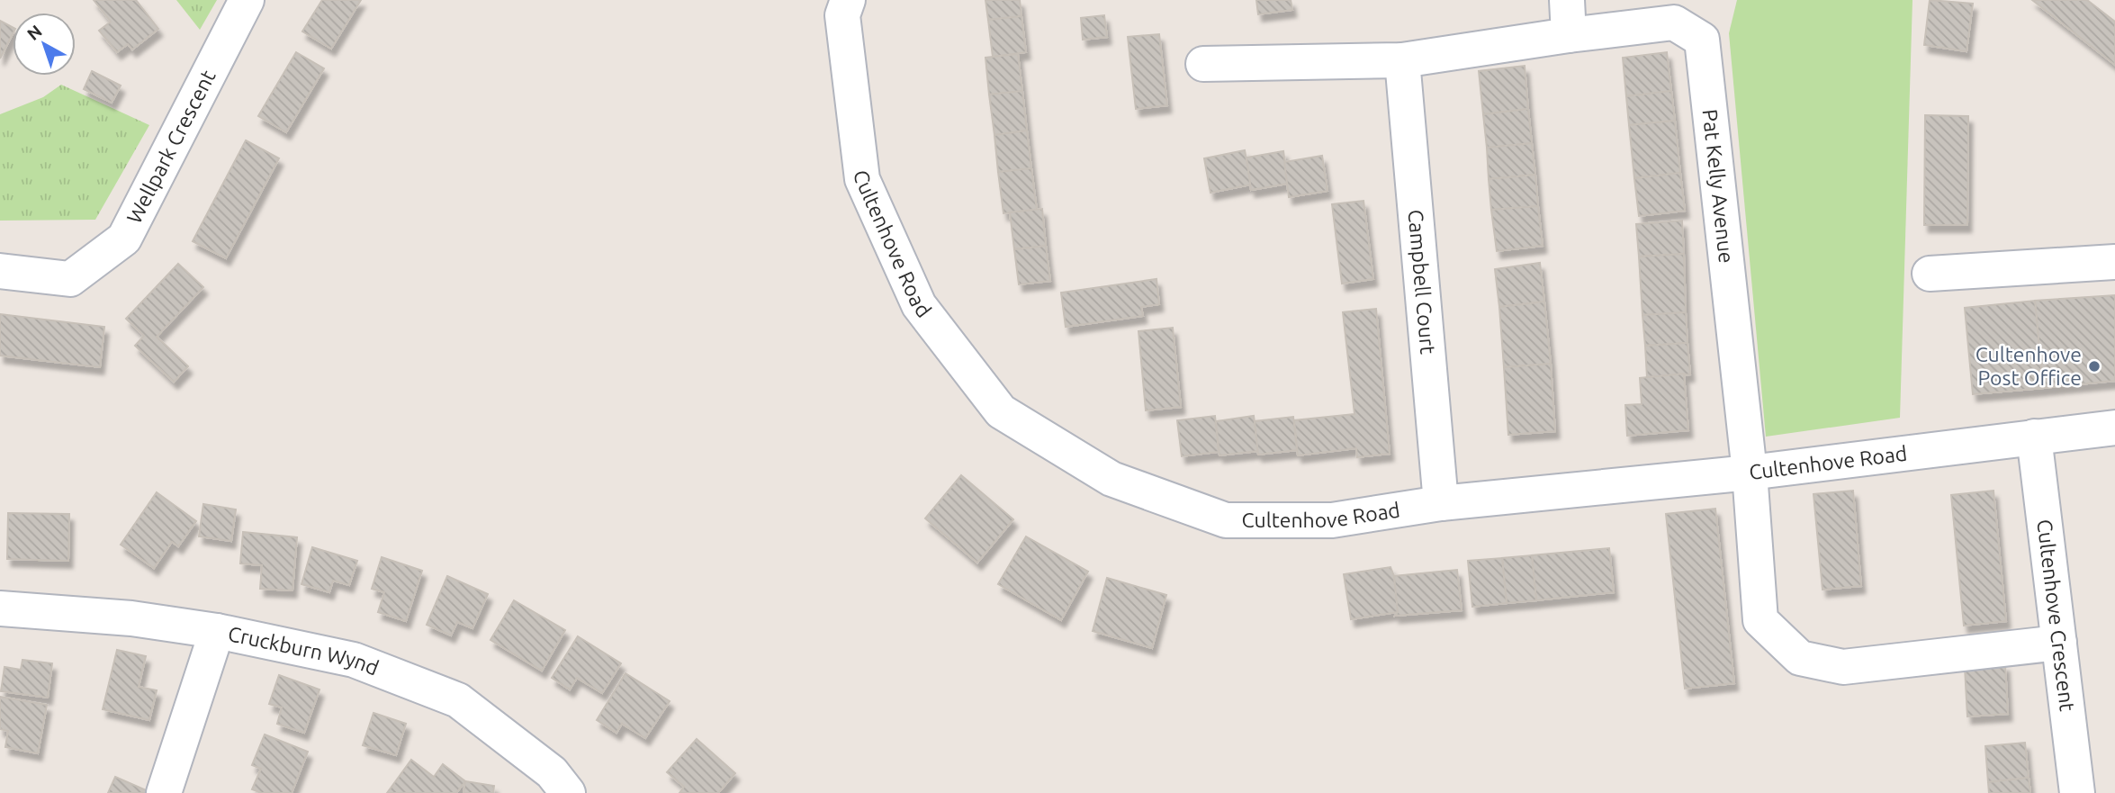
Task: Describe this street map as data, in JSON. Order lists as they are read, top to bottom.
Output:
{
  "streets": {
    "street": [
      "Wellpark Crescent",
      "Pat Kelly Avenue",
      "Cultenhove Road",
      "Campbell Court",
      "Cultenhove Crescent",
      "Cruckburn Wynd"
    ]
  },
  "crossings": [
    ["Pat Kelly Avenue", "Cultenhove Road"],
    ["Cultenhove Road", "Campbell Court"],
    ["Cultenhove Road", "Cultenhove Crescent"]
  ],
  "places": ["Cultenhove Post Office"],
  "north": "top left"
}
